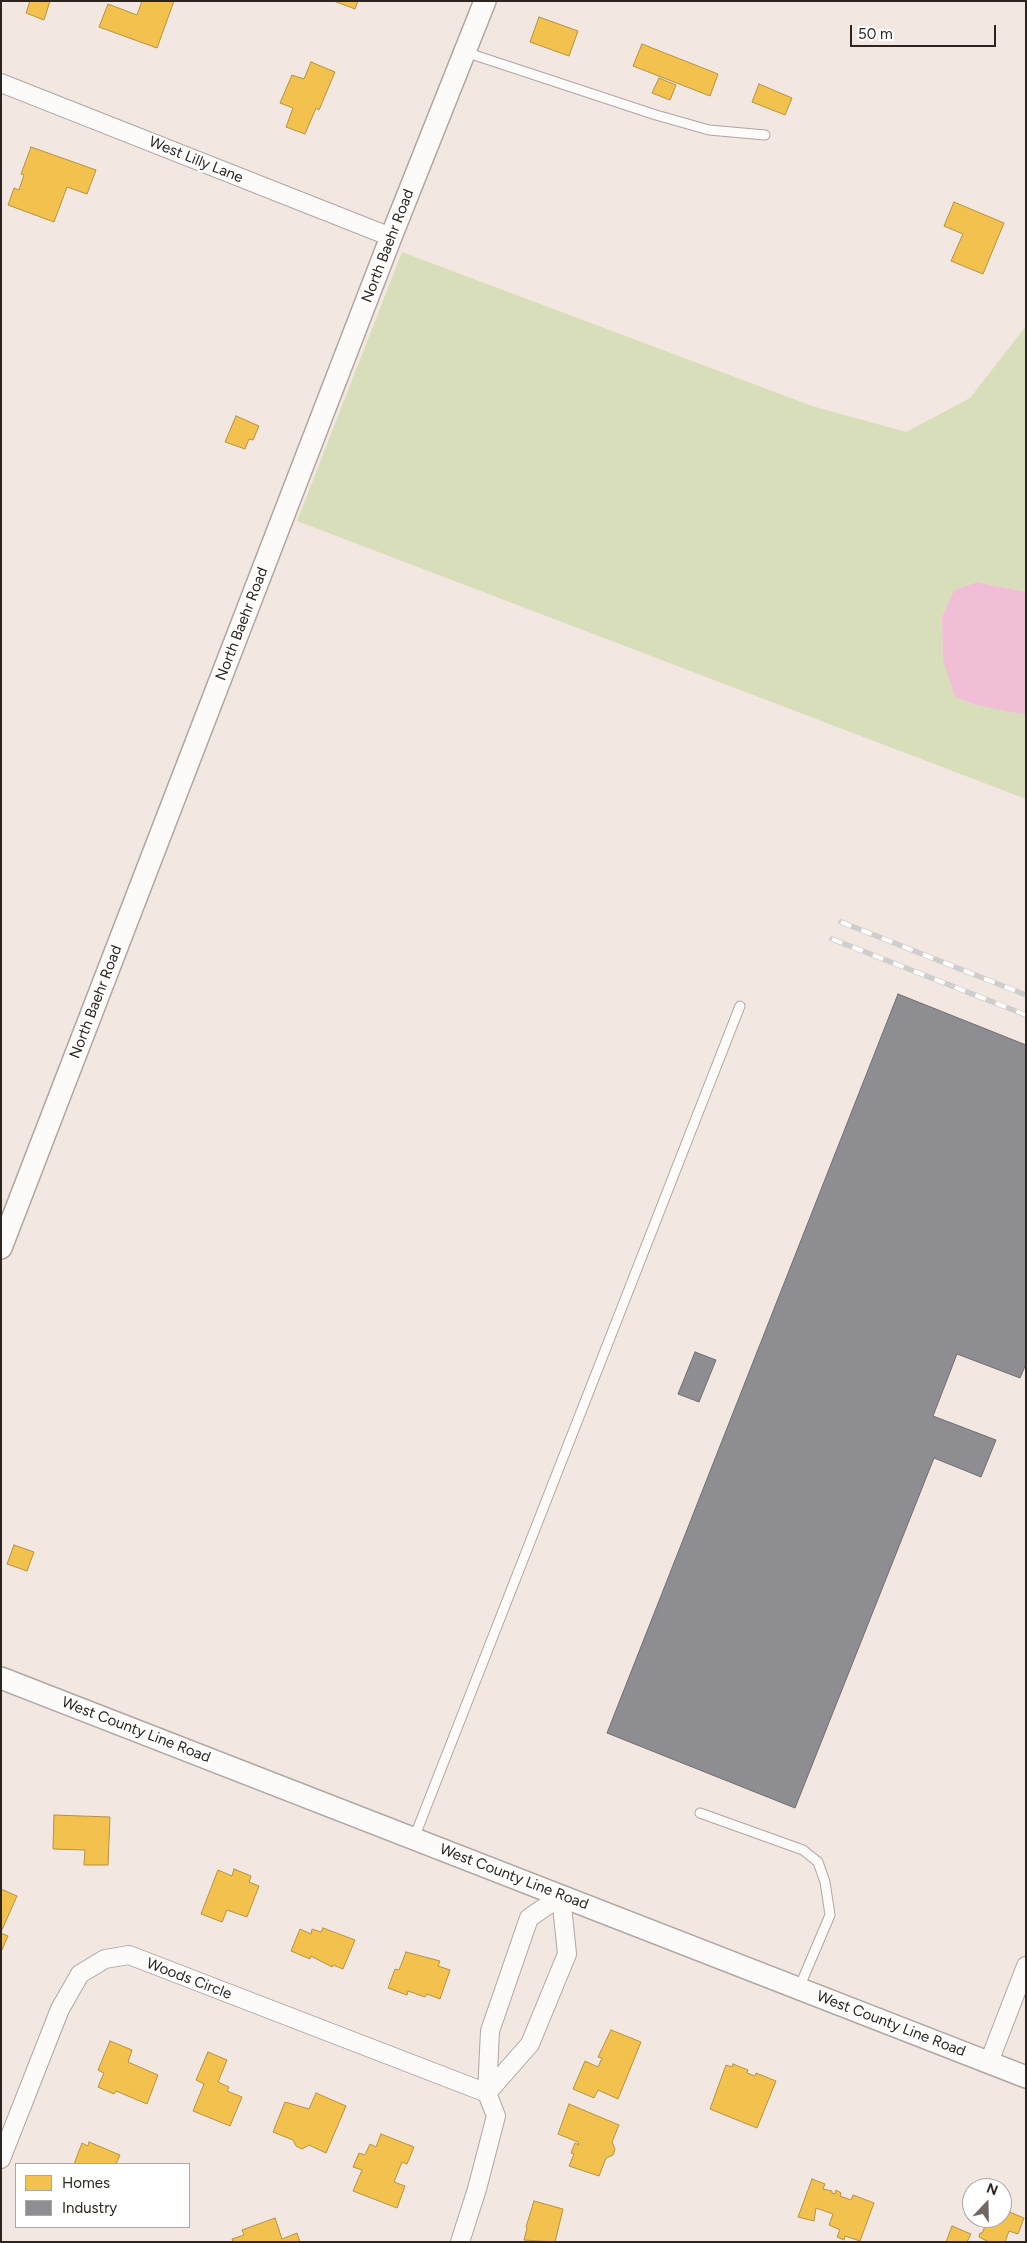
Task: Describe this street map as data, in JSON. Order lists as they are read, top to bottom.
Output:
{
  "streets": {
    "street": [
      "West Lilly Lane",
      "North Baehr Road",
      "West County Line Road",
      "Woods Circle"
    ]
  },
  "crossings": [
    ["West Lilly Lane", "North Baehr Road"]
  ],
  "legend": ["Homes", "Industry"],
  "scale_bar": "50 m",
  "north": "top"
}
